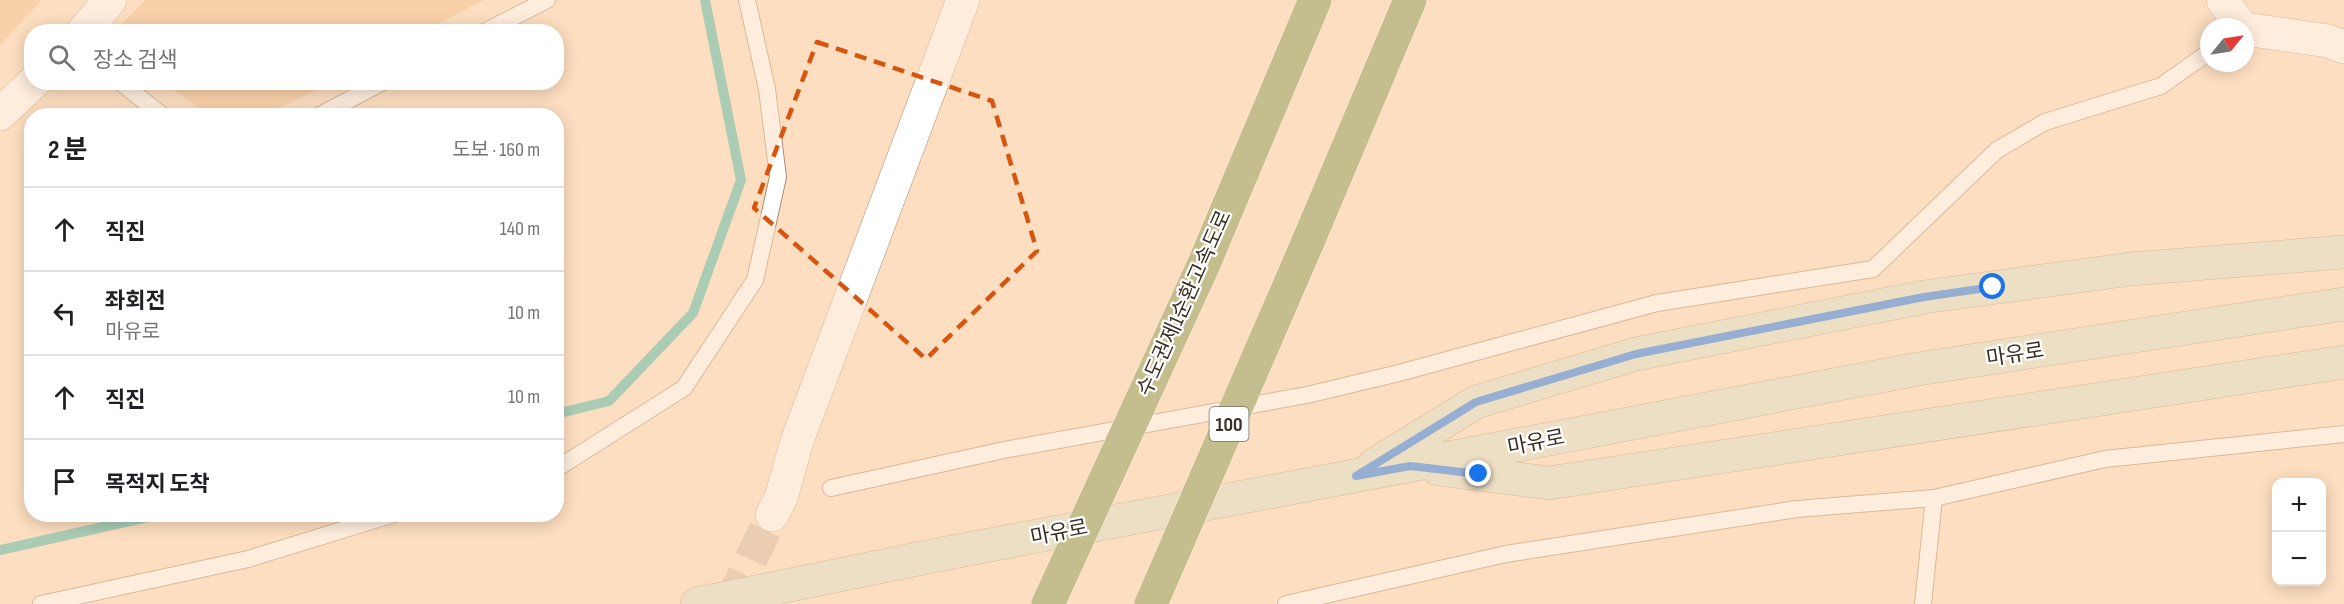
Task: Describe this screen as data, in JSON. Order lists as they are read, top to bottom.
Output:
{
  "streets": {
    "highway": ["수도권제1순환고속도로", "100"],
    "main road": ["마유로"]
  },
  "north": "top right",
  "page": {
    "search": "장소 검색",
    "heading": ["2 분", "도보 · 160 m"],
    "list": [
      ["직진", "140 m"],
      ["좌회전", "마유로", "10 m"],
      ["직진", "10 m"],
      "목적지 도착"
    ],
    "map_buttons": ["+", "−"]
  }
}
